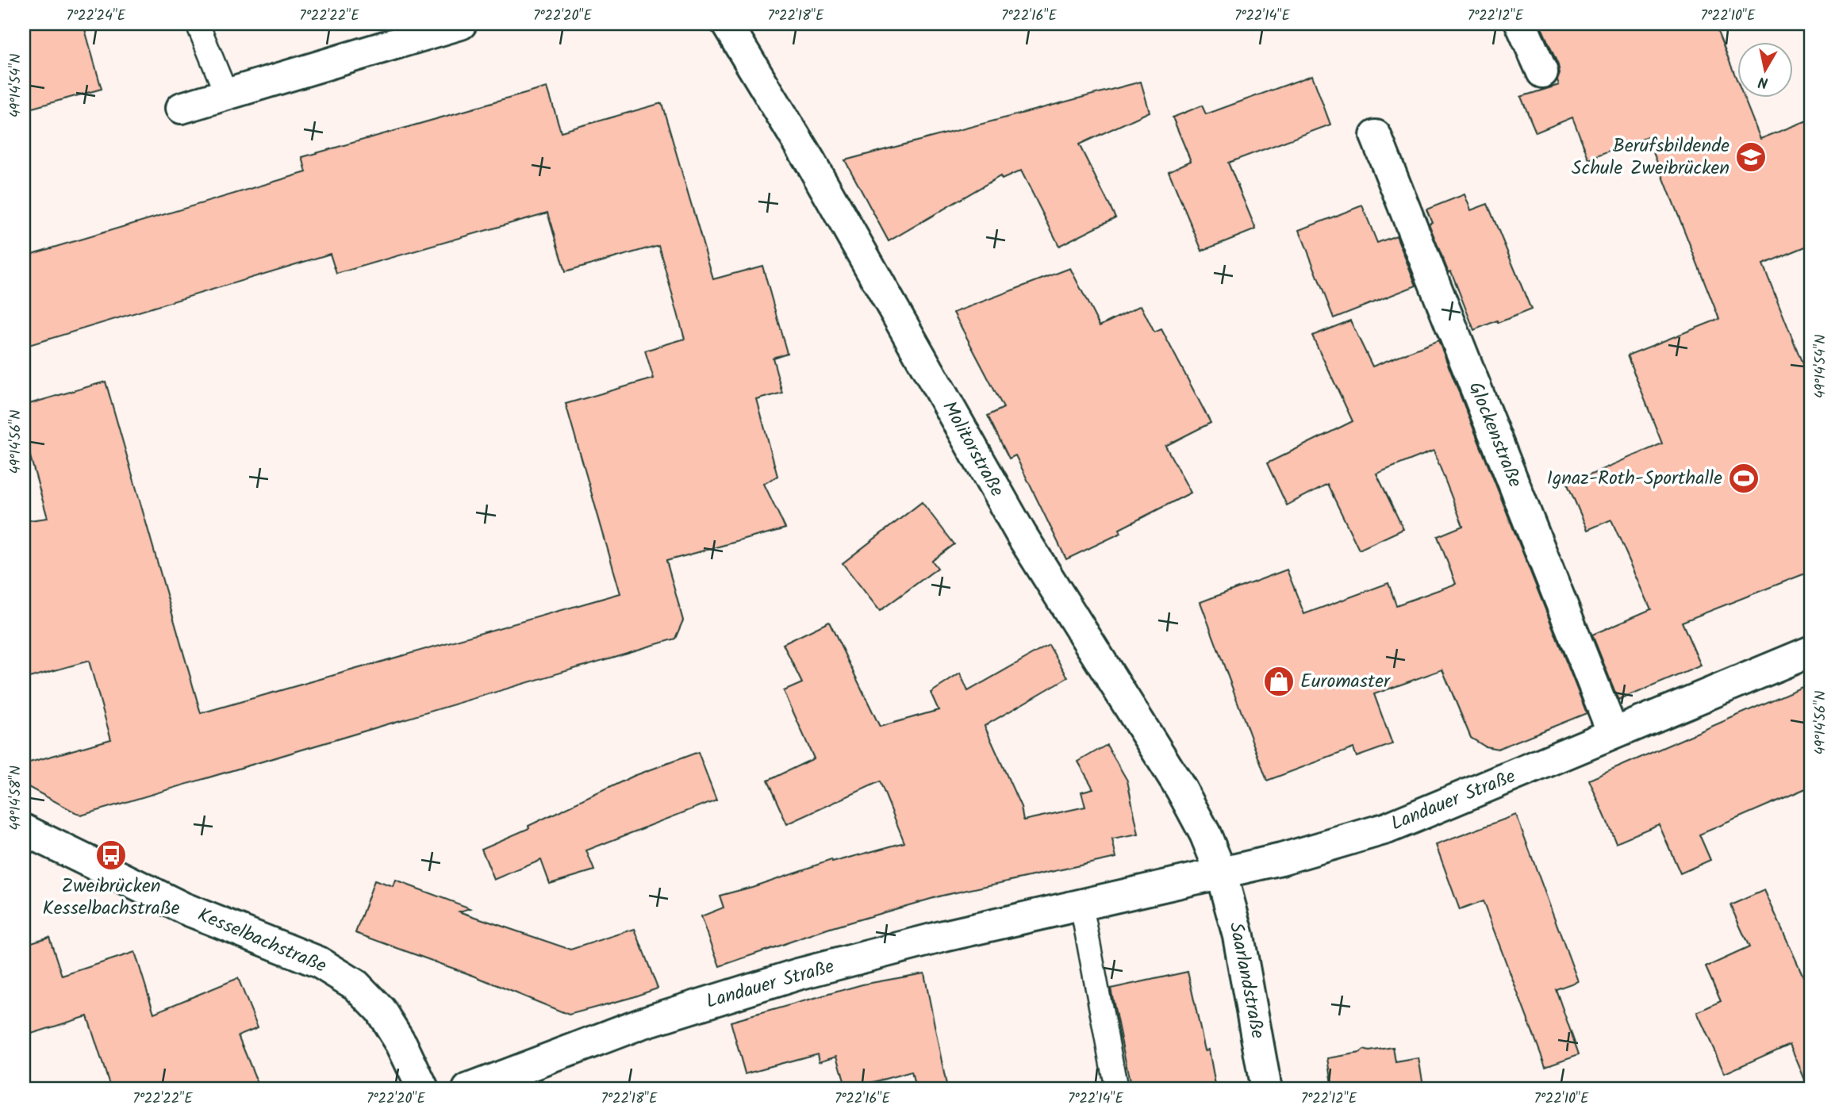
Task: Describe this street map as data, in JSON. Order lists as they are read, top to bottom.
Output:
{
  "streets": {
    "main road": [
      "Glockenstraße",
      "Molitorstraße",
      "Landauer Straße",
      "Kesselbachstraße",
      "Saarlandstraße"
    ]
  },
  "crossings": [
    ["Glockenstraße", "Landauer Straße"],
    ["Molitorstraße", "Landauer Straße"],
    ["Molitorstraße", "Saarlandstraße"],
    ["Landauer Straße", "Saarlandstraße"]
  ],
  "places": {
    "school or university": ["Berufsbildende Schule Zweibrücken"],
    "sports": ["Ignaz-Roth-Sporthalle"],
    "shop": ["Euromaster"],
    "bus stop": ["Zweibrücken Kesselbachstraße"]
  },
  "north": "bottom",
  "coordinates": [
    "7°22'24\"E",
    "7°22'22\"E",
    "7°22'20\"E",
    "7°22'18\"E",
    "7°22'16\"E",
    "7°22'14\"E",
    "7°22'12\"E",
    "7°22'10\"E",
    "49°14'54\"N",
    "49°14'56\"N",
    "49°14'58\"N"
  ]
}
